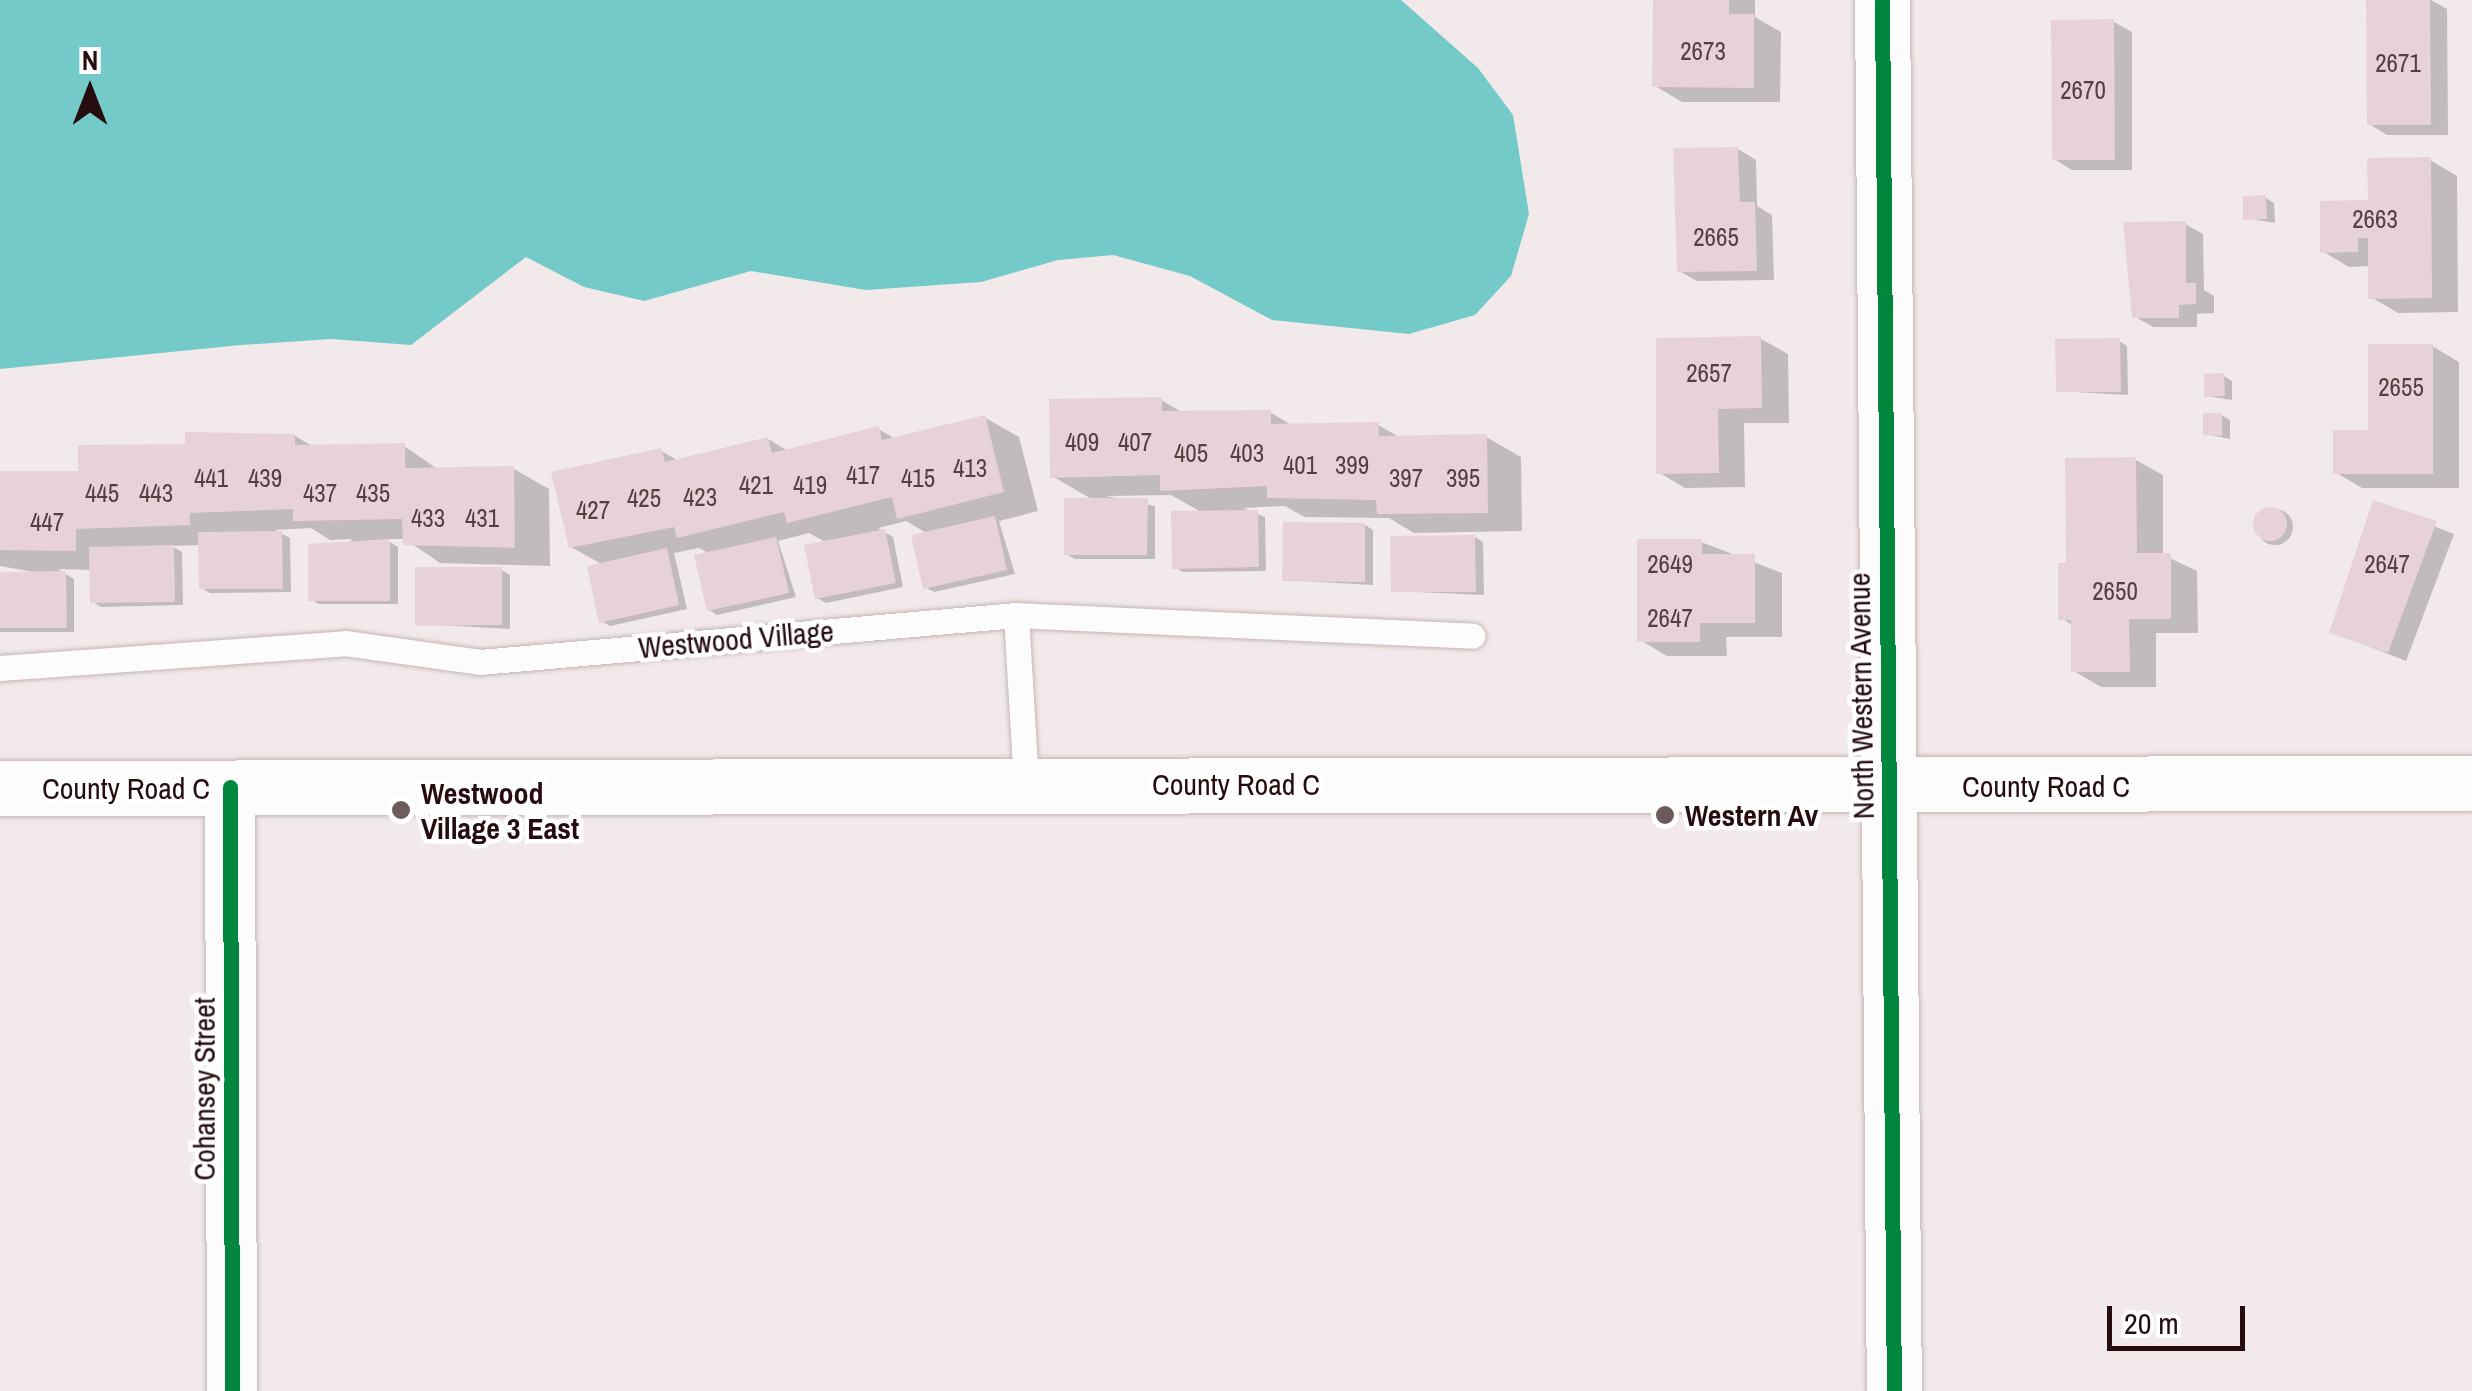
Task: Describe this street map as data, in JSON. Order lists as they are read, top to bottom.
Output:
{
  "streets": {
    "main road": ["North Western Avenue", "County Road C"],
    "street": ["Cohansey Street"],
    "lane": ["Westwood Village"]
  },
  "crossings": [
    ["North Western Avenue", "County Road C"],
    ["County Road C", "Cohansey Street"]
  ],
  "places": ["Westwood Village 3 East", "Western Av"],
  "house_numbers": [
    "2673",
    "2671",
    "2670",
    "2663",
    "2665",
    "2657",
    "2655",
    "409",
    "407",
    "405",
    "403",
    "401",
    "399",
    "413",
    "417",
    "441",
    "439",
    "415",
    "397",
    "395",
    "421",
    "419",
    "445",
    "443",
    "437",
    "435",
    "423",
    "425",
    "427",
    "433",
    "431",
    "447",
    "2649",
    "2647",
    "2650",
    "2647"
  ],
  "scale_bar": "20 m",
  "north": "top"
}
